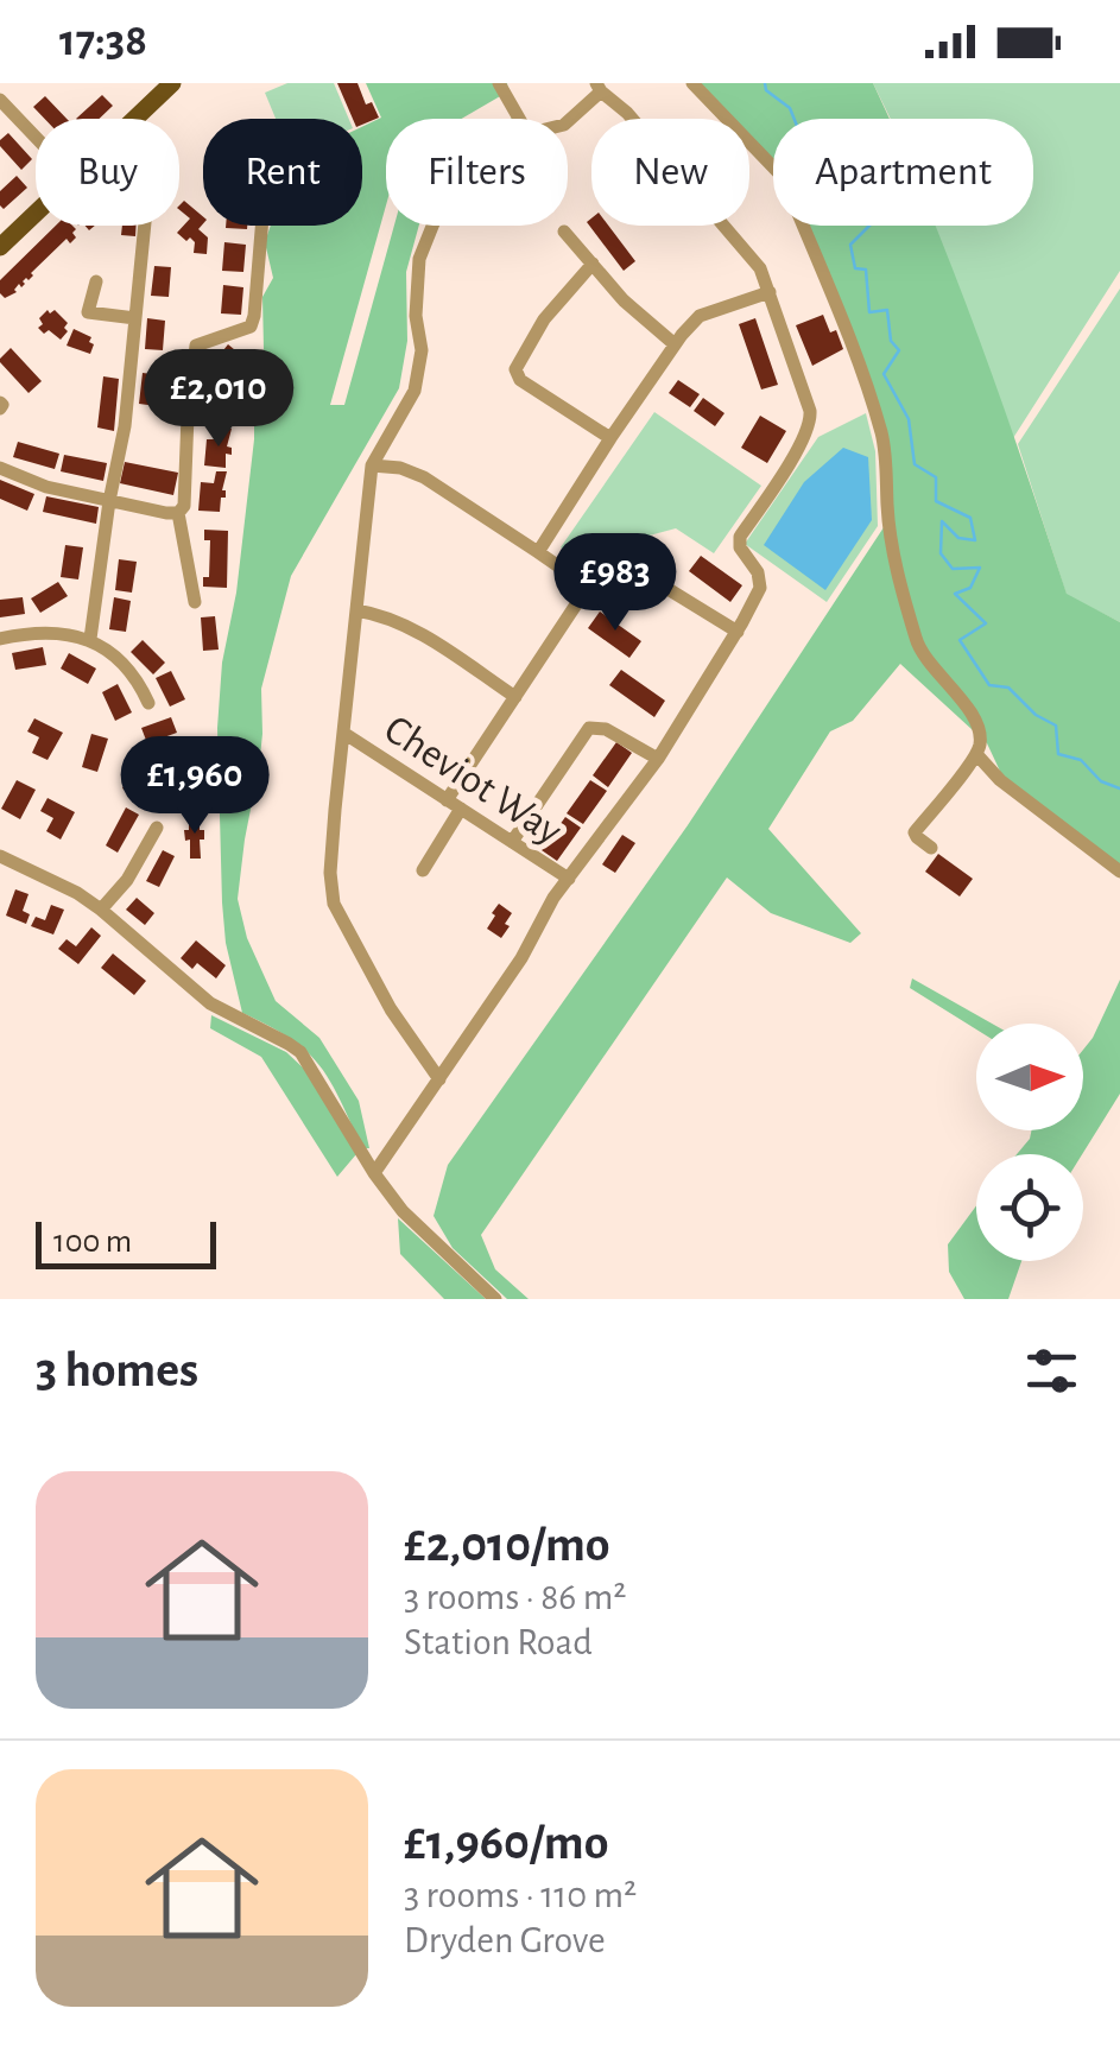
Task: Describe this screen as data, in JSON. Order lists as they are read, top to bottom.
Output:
{
  "streets": {
    "street": ["Cheviot Way"]
  },
  "scale_bar": "100 m",
  "north": "right",
  "page": {
    "status": "17:38",
    "chip": [
      "Buy",
      "Rent",
      "Filters",
      "New",
      "Apartment"
    ],
    "price": ["£2,010", "£983", "£1,960"],
    "scale": "100 m",
    "heading": "3 homes",
    "list": [
      {
        "name": "£2,010/mo",
        "note": "3 rooms · 86 m² · Station Road"
      },
      {
        "name": "£1,960/mo",
        "note": "3 rooms · 110 m² · Dryden Grove"
      }
    ]
  }
}
